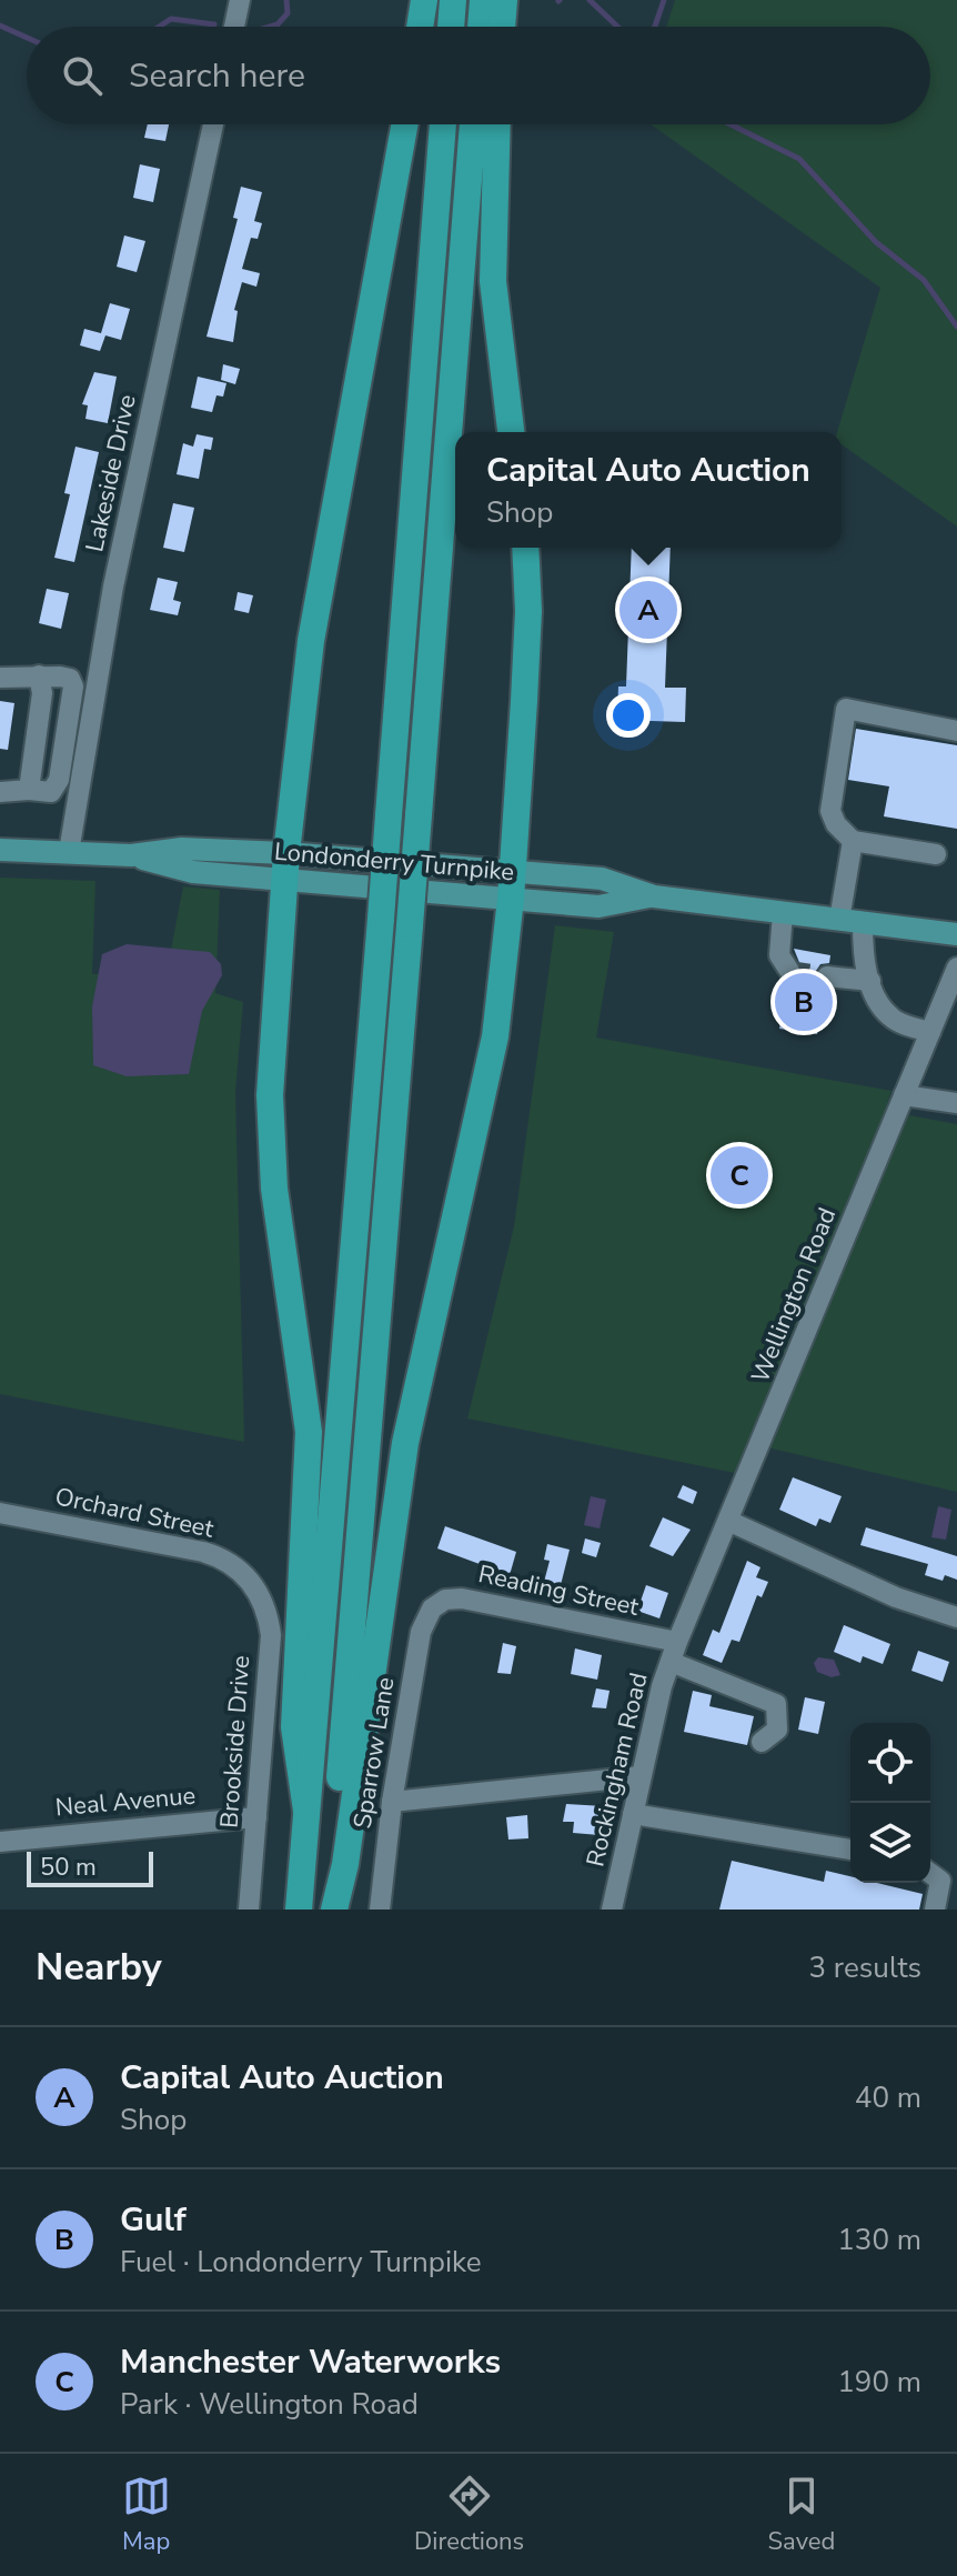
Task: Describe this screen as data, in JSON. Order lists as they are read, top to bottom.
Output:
{
  "streets": {
    "main road": ["Londonderry Turnpike"],
    "street": [
      "Lakeside Drive",
      "Wellington Road",
      "Orchard Street",
      "Reading Street",
      "Brookside Drive",
      "Sparrow Lane",
      "Rockingham Road",
      "Neal Avenue"
    ]
  },
  "crossings": [
    ["Lakeside Drive", "Londonderry Turnpike"],
    ["Wellington Road", "Reading Street"],
    ["Wellington Road", "Rockingham Road"],
    ["Orchard Street", "Brookside Drive"],
    ["Reading Street", "Sparrow Lane"],
    ["Reading Street", "Rockingham Road"],
    ["Brookside Drive", "Neal Avenue"]
  ],
  "scale_bar": "50 m",
  "page": {
    "search": "Search here",
    "popup": ["Capital Auto Auction", "Shop"],
    "pins": ["A", "B", "C"],
    "scale": "50 m",
    "heading": ["Nearby", "3 results"],
    "list": [
      {
        "mark": "A",
        "name": "Capital Auto Auction",
        "note": "Shop",
        "value": "40 m"
      },
      {
        "mark": "B",
        "name": "Gulf",
        "note": "Fuel · Londonderry Turnpike",
        "value": "130 m"
      },
      {
        "mark": "C",
        "name": "Manchester Waterworks",
        "note": "Park · Wellington Road",
        "value": "190 m"
      }
    ],
    "nav": ["Map", "Directions", "Saved"]
  }
}
